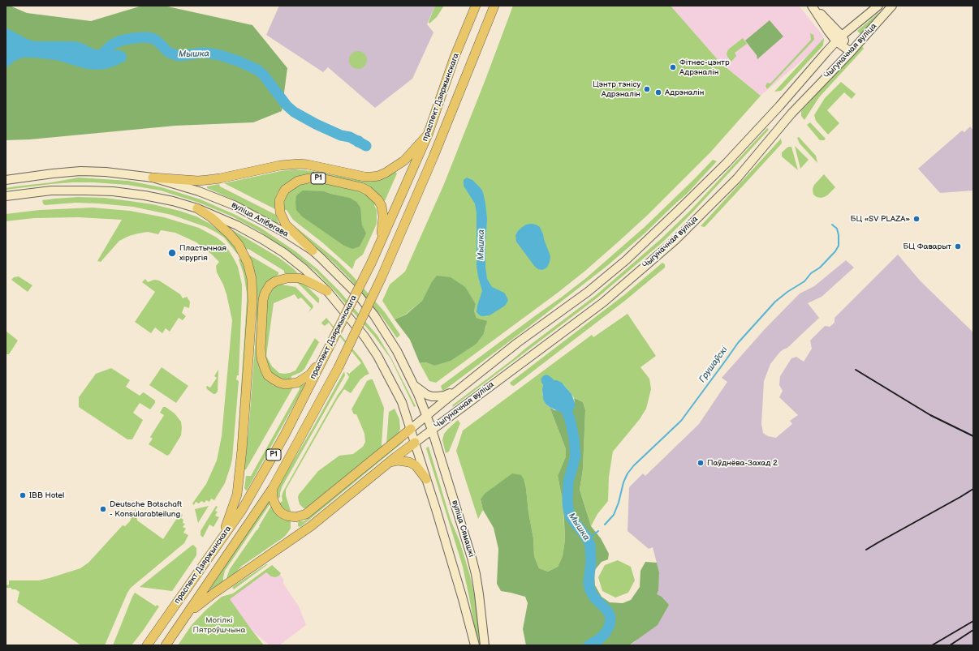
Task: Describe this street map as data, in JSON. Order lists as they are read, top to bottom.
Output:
{
  "streets": {
    "main road": [
      "Чыгуначная вуліца",
      "праспект Дзяржынскага",
      "Р1",
      "вуліца Алібегава",
      "вуліца Сямашкі"
    ]
  },
  "crossings": [
    ["Чыгуначная вуліца", "Р1"],
    ["Чыгуначная вуліца", "вуліца Алібегава"],
    ["Чыгуначная вуліца", "вуліца Сямашкі"],
    ["праспект Дзяржынскага", "Р1"],
    ["Р1", "вуліца Алібегава"],
    ["вуліца Алібегава", "вуліца Сямашкі"]
  ],
  "water": ["Мышка", "Грушаўскі"],
  "parks": ["Могілкі Пятроўшчына"],
  "places": [
    "Фітнес-цэнтр Адрэналін",
    "Цэнтр тэнісу Адрэналін",
    "Адрэналін",
    "БЦ «SV PLAZA»",
    "БЦ Фаварыт",
    "Пластычная хірургія",
    "Паўднёва-Захад 2",
    "IBB Hotel",
    "Deutsche Botschaft - Konsularabteilung"
  ]
}
